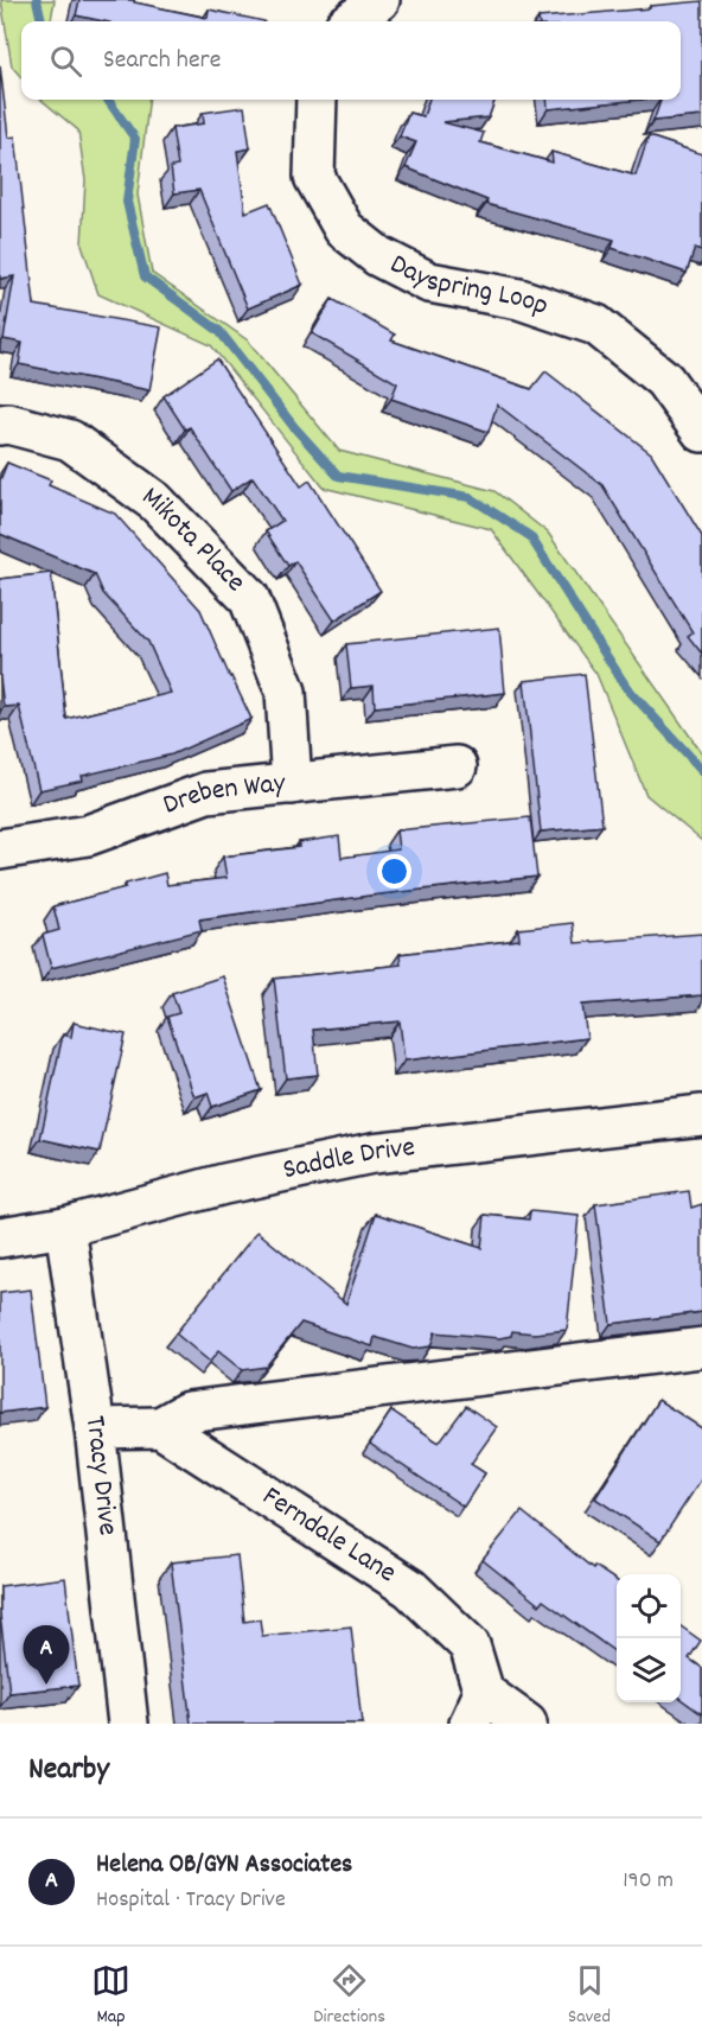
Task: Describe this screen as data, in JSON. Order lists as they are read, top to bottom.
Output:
{
  "streets": {
    "street": [
      "Dayspring Loop",
      "Mikota Place",
      "Dreben Way",
      "Saddle Drive",
      "Tracy Drive",
      "Ferndale Lane"
    ]
  },
  "crossings": [
    ["Mikota Place", "Dreben Way"],
    ["Saddle Drive", "Tracy Drive"]
  ],
  "page": {
    "search": "Search here",
    "pins": "A",
    "heading": "Nearby",
    "list": [
      {
        "mark": "A",
        "name": "Helena OB/GYN Associates",
        "note": "Hospital · Tracy Drive",
        "value": "190 m"
      }
    ],
    "nav": ["Map", "Directions", "Saved"]
  }
}
